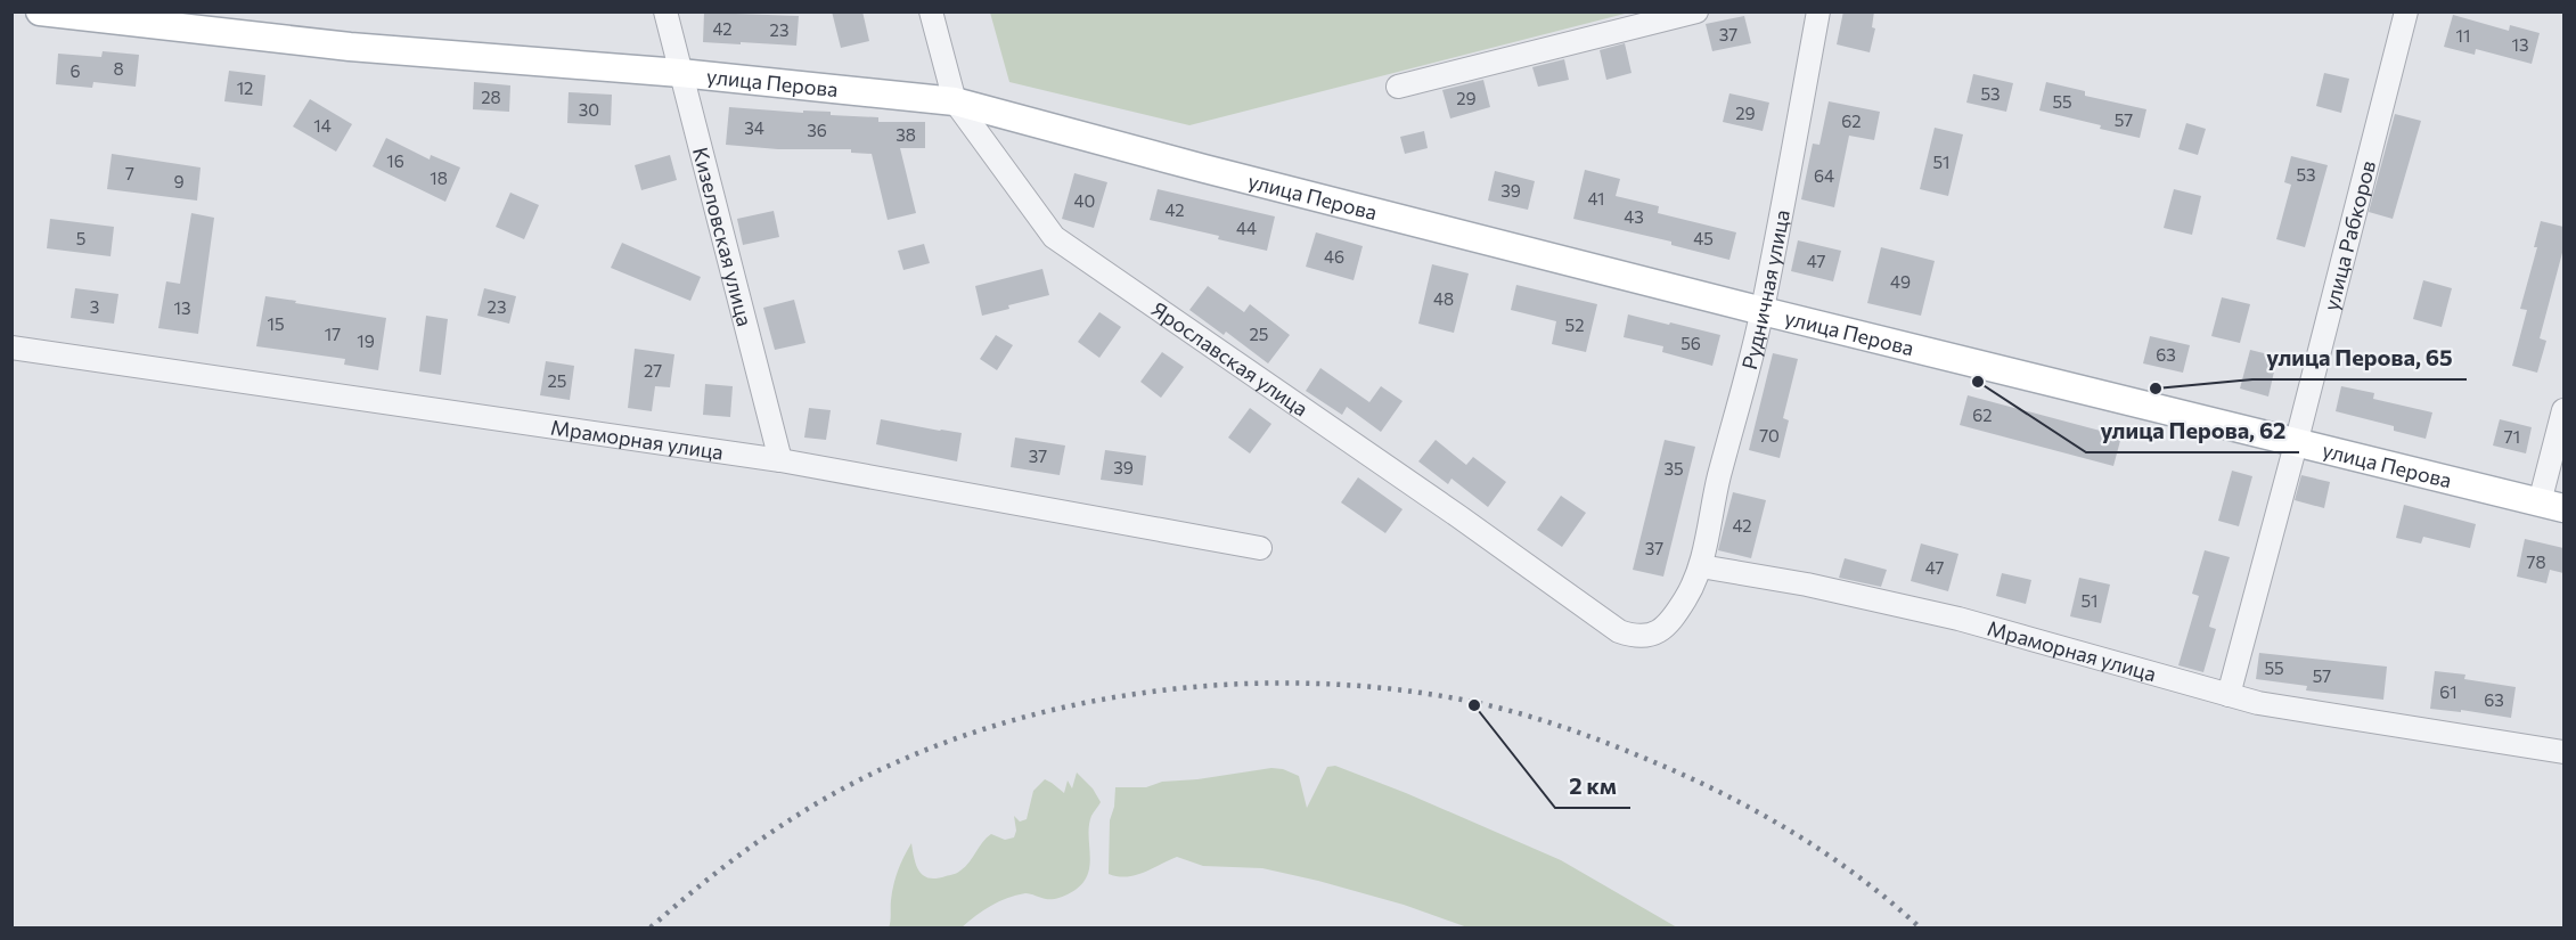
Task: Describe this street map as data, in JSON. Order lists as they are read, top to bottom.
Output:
{
  "streets": {
    "main road": ["улица Перова"],
    "street": [
      "улица Рабкоров",
      "Кизеловская улица",
      "Рудничная улица",
      "Ярославская улица",
      "Мраморная улица"
    ]
  },
  "crossings": [
    ["улица Перова", "улица Рабкоров"],
    ["улица Перова", "Кизеловская улица"],
    ["улица Перова", "Рудничная улица"],
    ["улица Перова", "Ярославская улица"],
    ["улица Рабкоров", "Мраморная улица"],
    ["Кизеловская улица", "Мраморная улица"],
    ["Рудничная улица", "Ярославская улица"],
    ["Рудничная улица", "Мраморная улица"],
    ["Ярославская улица", "Мраморная улица"]
  ],
  "places": ["улица Перова, 62", "улица Перова, 65", "2 км"],
  "house_numbers": [
    "42",
    "23",
    "37",
    "11",
    "13",
    "8",
    "6",
    "12",
    "53",
    "28",
    "29",
    "55",
    "30",
    "29",
    "57",
    "62",
    "14",
    "34",
    "36",
    "38",
    "16",
    "51",
    "7",
    "53",
    "64",
    "18",
    "9",
    "39",
    "41",
    "40",
    "42",
    "43",
    "44",
    "5",
    "45",
    "46",
    "47",
    "49",
    "48",
    "3",
    "23",
    "13",
    "15",
    "52",
    "17",
    "25",
    "19",
    "56",
    "63",
    "27",
    "25",
    "62",
    "70",
    "71",
    "37",
    "39",
    "35",
    "42",
    "37",
    "78",
    "47",
    "51",
    "55",
    "57",
    "61",
    "63"
  ]
}
